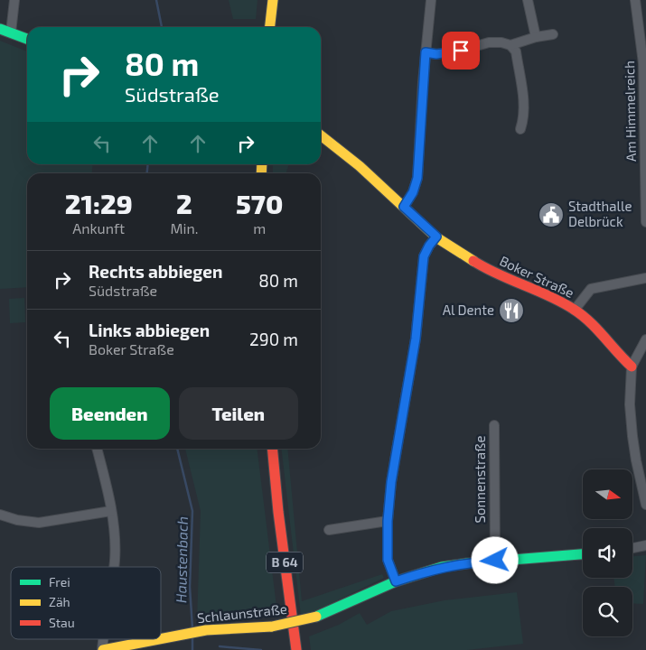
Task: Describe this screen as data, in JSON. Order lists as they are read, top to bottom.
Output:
{
  "streets": {
    "street": [
      "Am Himmelreich",
      "Boker Straße",
      "Sonnenstraße",
      "B 64",
      "Schlaunstraße"
    ]
  },
  "crossings": [
    ["Sonnenstraße", "Schlaunstraße"]
  ],
  "water": ["Haustenbach"],
  "places": {
    "public building": ["Stadthalle Delbrück"],
    "restaurant": ["Al Dente"]
  },
  "legend": ["Frei", "Zäh", "Stau"],
  "north": "right",
  "page": {
    "turn": ["80 m", "Südstraße"],
    "eta": [
      "21:29",
      "Ankunft",
      "2",
      "Min.",
      "570",
      "m"
    ],
    "list": [
      {
        "name": "Rechts abbiegen",
        "note": "Südstraße",
        "value": "80 m"
      },
      {
        "name": "Links abbiegen",
        "note": "Boker Straße",
        "value": "290 m"
      }
    ],
    "buttons": ["Beenden", "Teilen"]
  }
}
